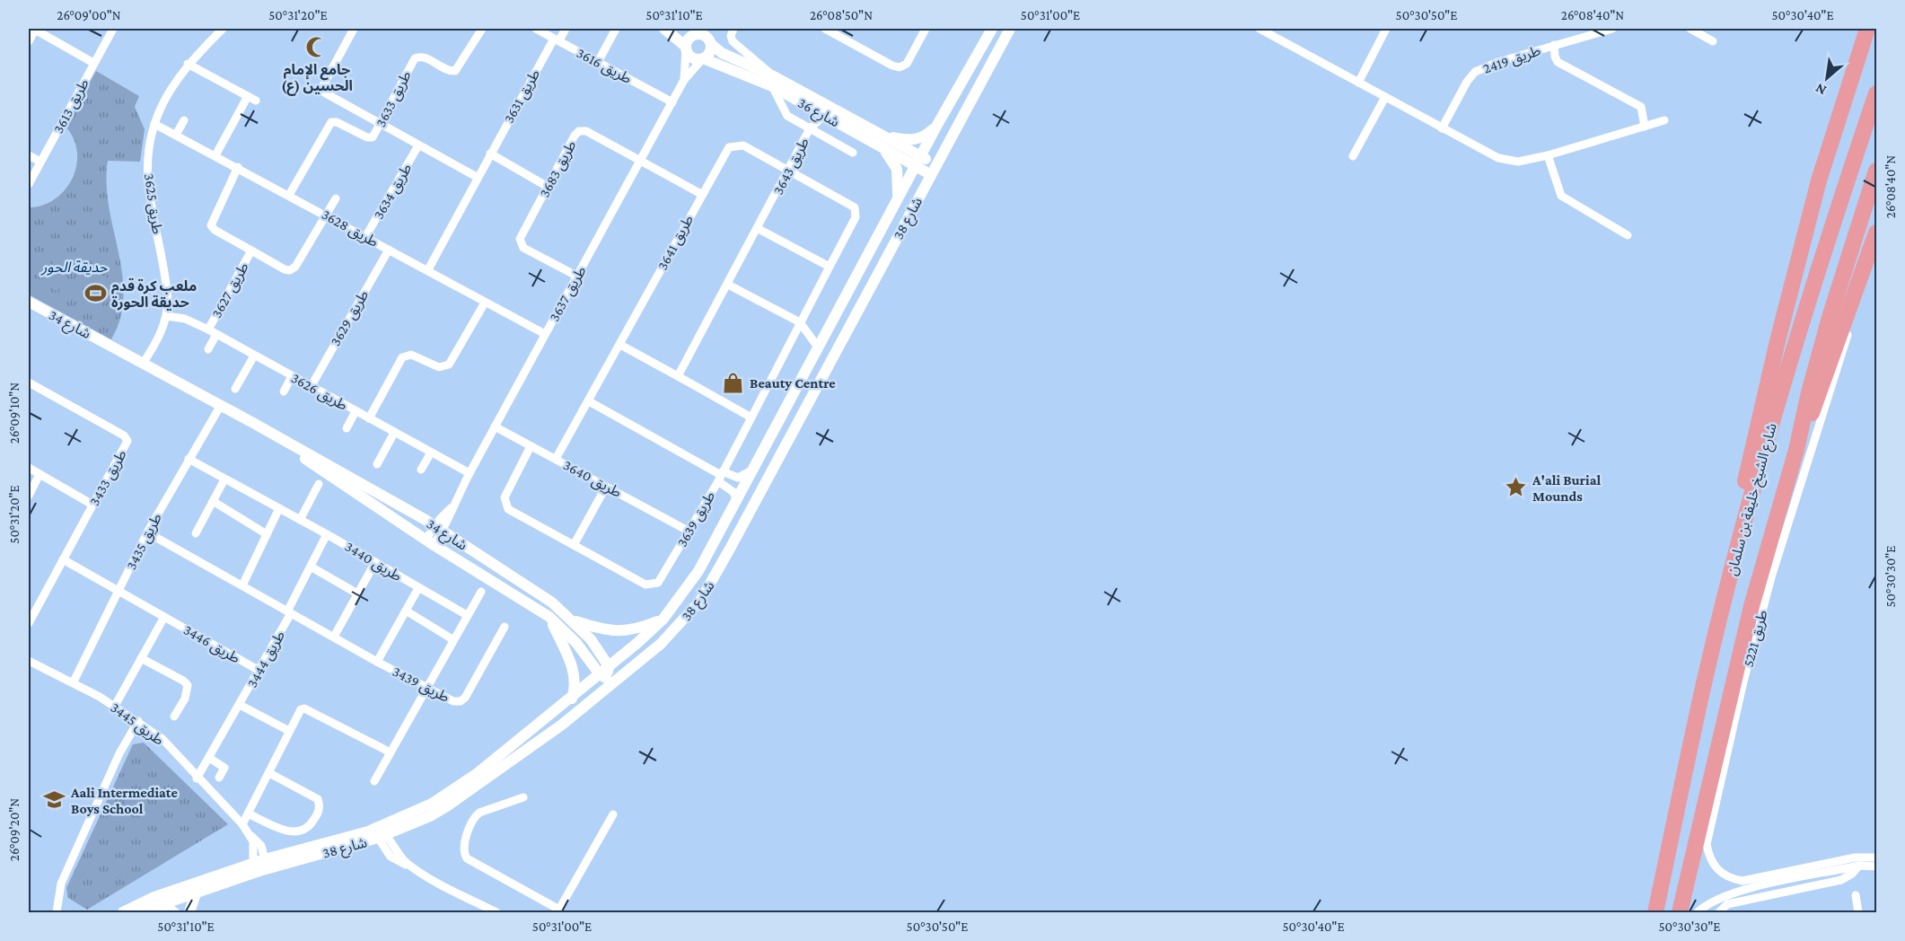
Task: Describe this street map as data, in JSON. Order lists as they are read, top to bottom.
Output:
{
  "streets": {
    "highway": ["شارع الشيخ خليفة بن سلمان"],
    "street": [
      "طريق 2419",
      "طريق 3616",
      "طريق 3631",
      "طريق 3633",
      "طريق 3613",
      "شارع 36",
      "طريق 3643",
      "طريق 3683",
      "طريق 3634",
      "طريق 3625",
      "شارع 38",
      "طريق 3628",
      "طريق 3641",
      "طريق 3627",
      "طريق 3637",
      "طريق 3629",
      "شارع 34",
      "طريق 3626",
      "طريق 3433",
      "طريق 3640",
      "طريق 3639",
      "طريق 3435",
      "طريق 3440",
      "طريق 5221",
      "طريق 3446",
      "طريق 3444",
      "طريق 3439",
      "طريق 3445"
    ]
  },
  "crossings": [
    ["طريق 3616", "طريق 3631"],
    ["طريق 3616", "طريق 3637"],
    ["طريق 3631", "طريق 3634"],
    ["طريق 3631", "طريق 3628"],
    ["طريق 3633", "طريق 3634"],
    ["طريق 3633", "طريق 3628"],
    ["شارع 36", "طريق 3643"],
    ["شارع 36", "شارع 38"],
    ["شارع 36", "طريق 3637"],
    ["طريق 3643", "طريق 3641"],
    ["طريق 3683", "طريق 3641"],
    ["طريق 3683", "طريق 3637"],
    ["طريق 3634", "طريق 3628"],
    ["طريق 3625", "طريق 3628"],
    ["طريق 3625", "شارع 34"],
    ["طريق 3625", "طريق 3626"],
    ["شارع 38", "شارع 34"],
    ["شارع 38", "طريق 3445"],
    ["طريق 3628", "طريق 3627"],
    ["طريق 3628", "طريق 3637"],
    ["طريق 3628", "طريق 3629"],
    ["طريق 3641", "طريق 3640"],
    ["طريق 3641", "طريق 3639"],
    ["طريق 3627", "طريق 3626"],
    ["طريق 3637", "شارع 34"],
    ["طريق 3637", "طريق 3626"],
    ["طريق 3637", "طريق 3640"],
    ["طريق 3629", "طريق 3626"],
    ["شارع 34", "طريق 3435"],
    ["طريق 3640", "طريق 3639"],
    ["طريق 3435", "طريق 3440"],
    ["طريق 3435", "طريق 3446"],
    ["طريق 3435", "طريق 3439"],
    ["طريق 3435", "طريق 3445"],
    ["طريق 3440", "طريق 3444"],
    ["طريق 3446", "طريق 3444"],
    ["طريق 3444", "طريق 3439"],
    ["طريق 3444", "طريق 3445"]
  ],
  "parks": ["حديقة الحور"],
  "places": {
    "mosque": ["جامع الإمام الحسين (ع)"],
    "sports": ["ملعب كرة قدم حديقة الحورة"],
    "shop": ["Beauty Centre"],
    "place": ["A'ali Burial Mounds"],
    "school or university": ["Aali Intermediate Boys School"]
  },
  "north": "bottom left",
  "coordinates": [
    "26°09'00\"N",
    "50°31'20\"E",
    "50°31'10\"E",
    "26°08'50\"N",
    "50°31'00\"E",
    "50°30'50\"E",
    "26°08'40\"N",
    "50°30'40\"E",
    "26°09'10\"N",
    "50°30'30\"E",
    "26°09'20\"N"
  ]
}
